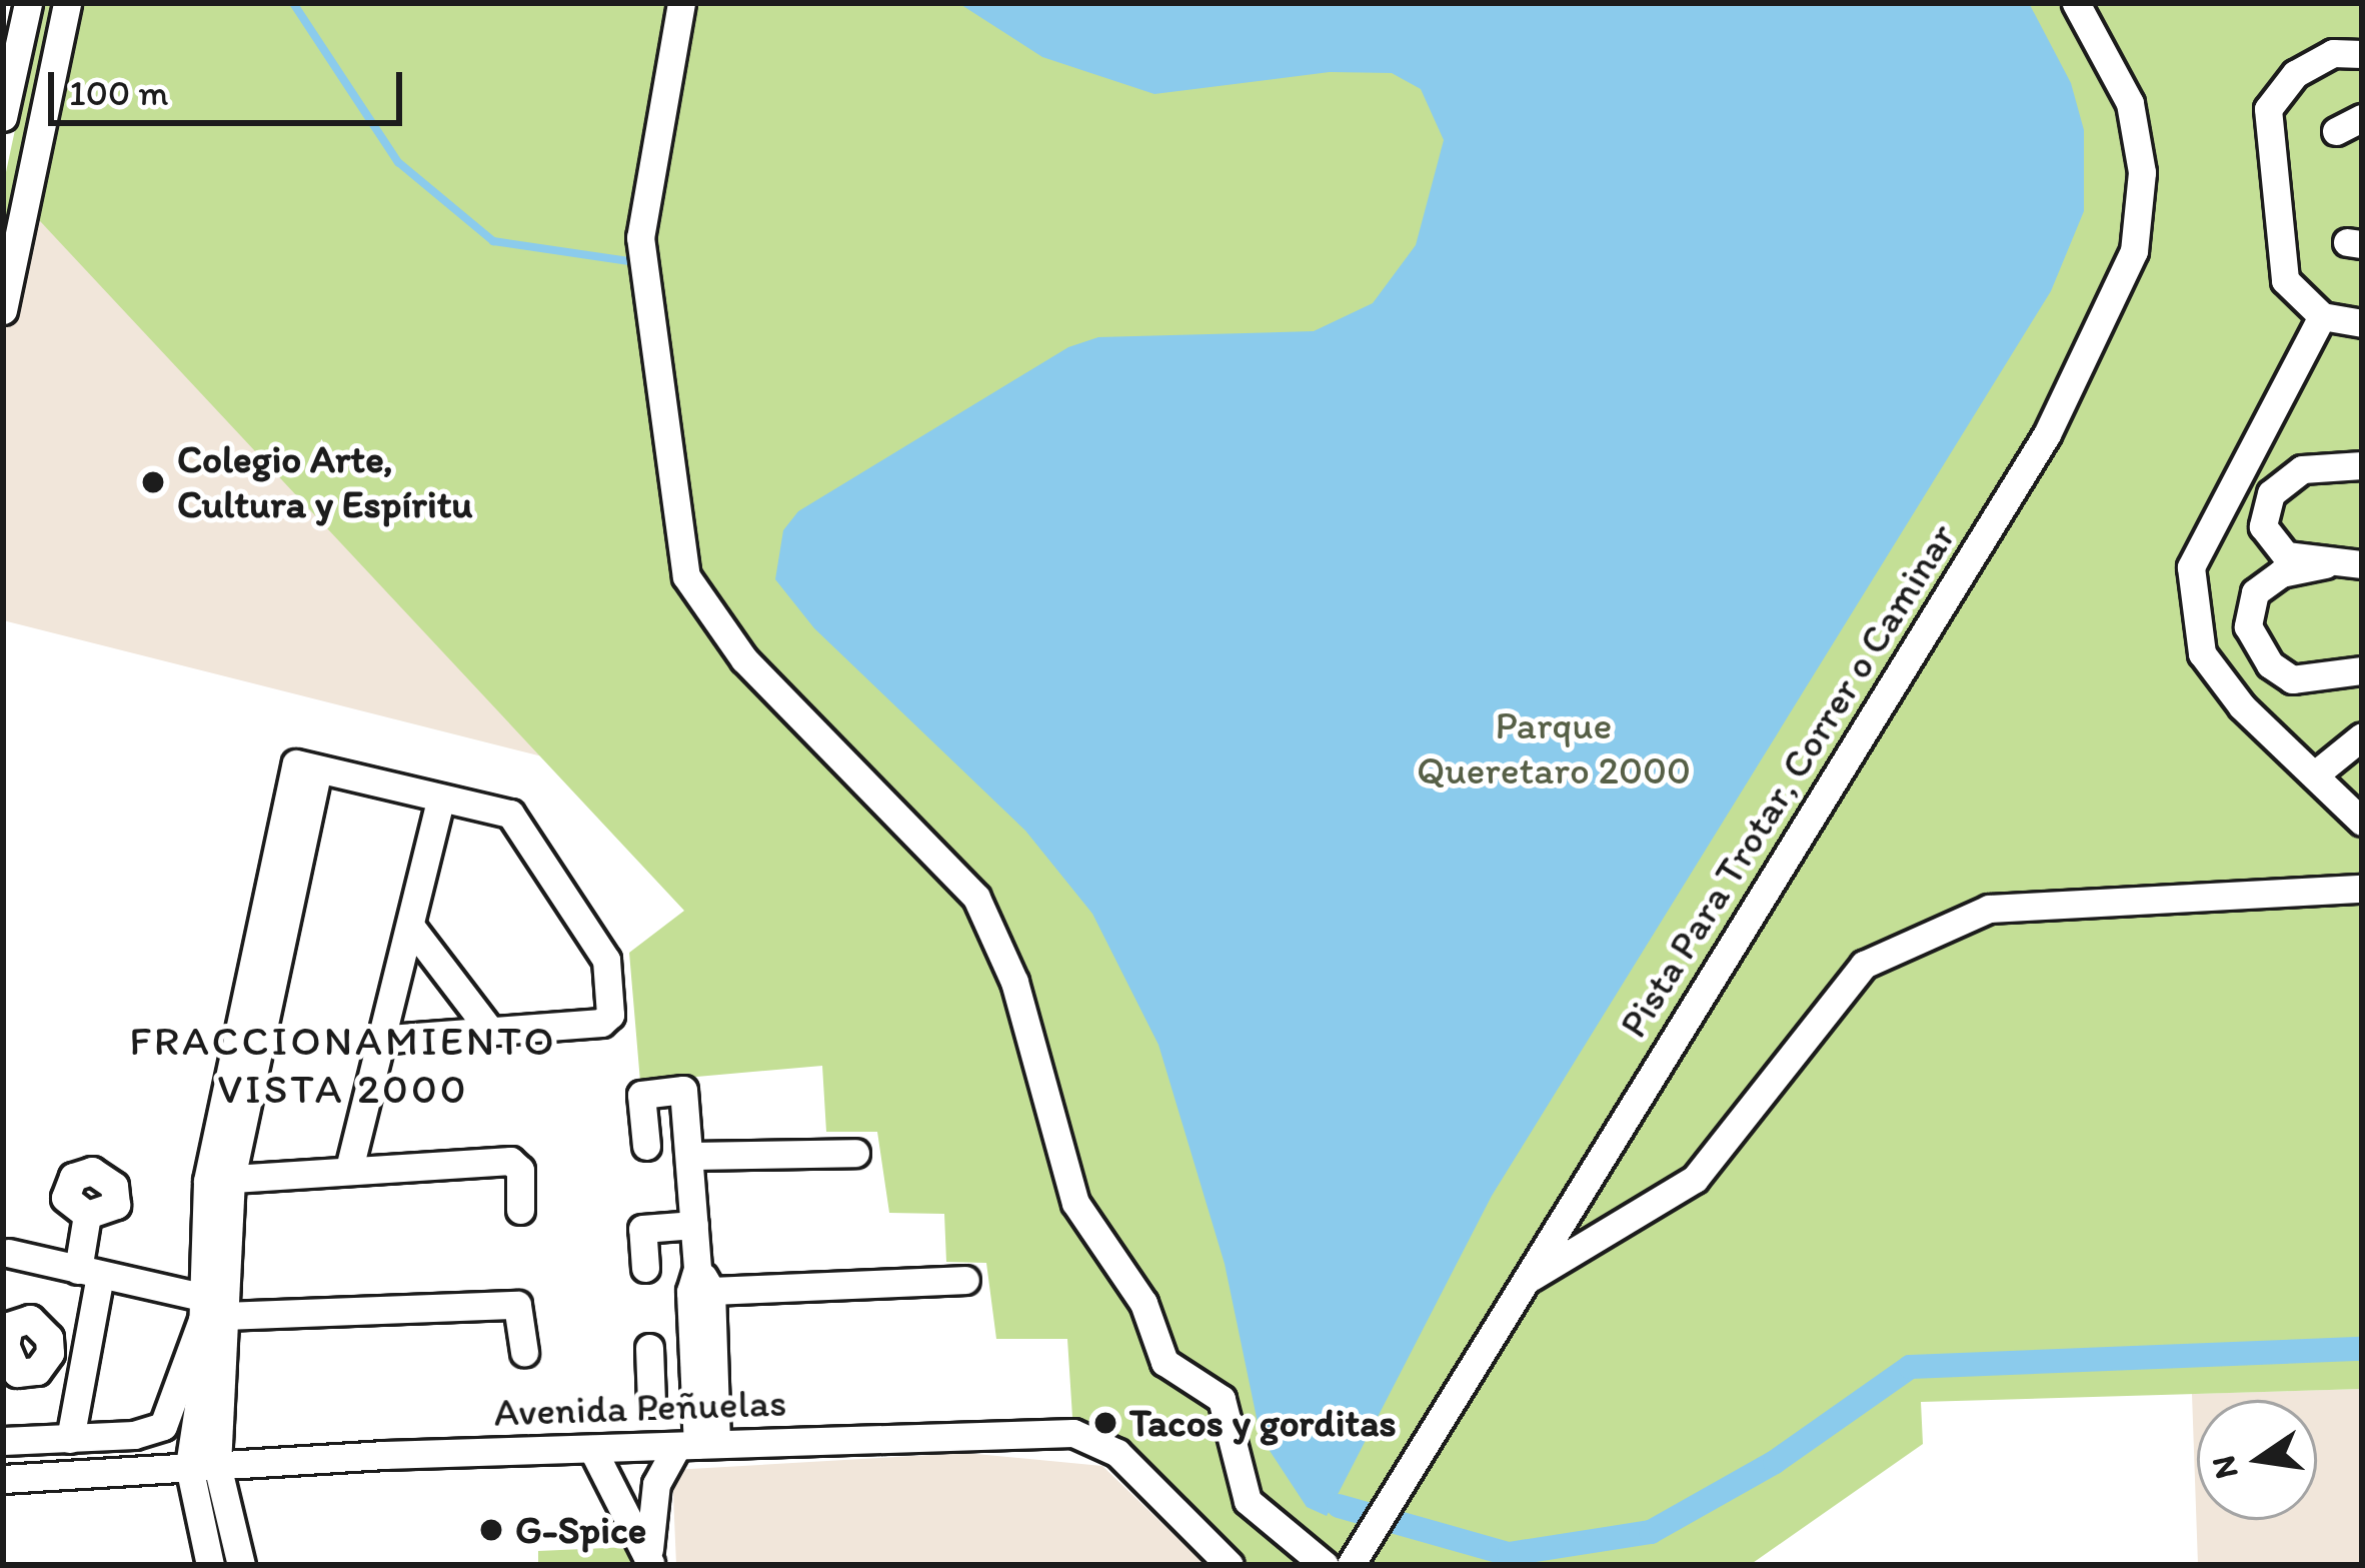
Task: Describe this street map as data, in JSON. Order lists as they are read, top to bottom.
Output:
{
  "streets": {
    "street": ["Pista Para Trotar, Correr o Caminar", "Avenida Peñuelas"]
  },
  "districts": ["FRACCIONAMIENTO VISTA 2000"],
  "parks": ["Parque Queretaro 2000"],
  "places": ["Colegio Arte, Cultura y Espíritu", "Tacos y gorditas", "G-Spice"],
  "scale_bar": "100 m",
  "north": "left"
}
